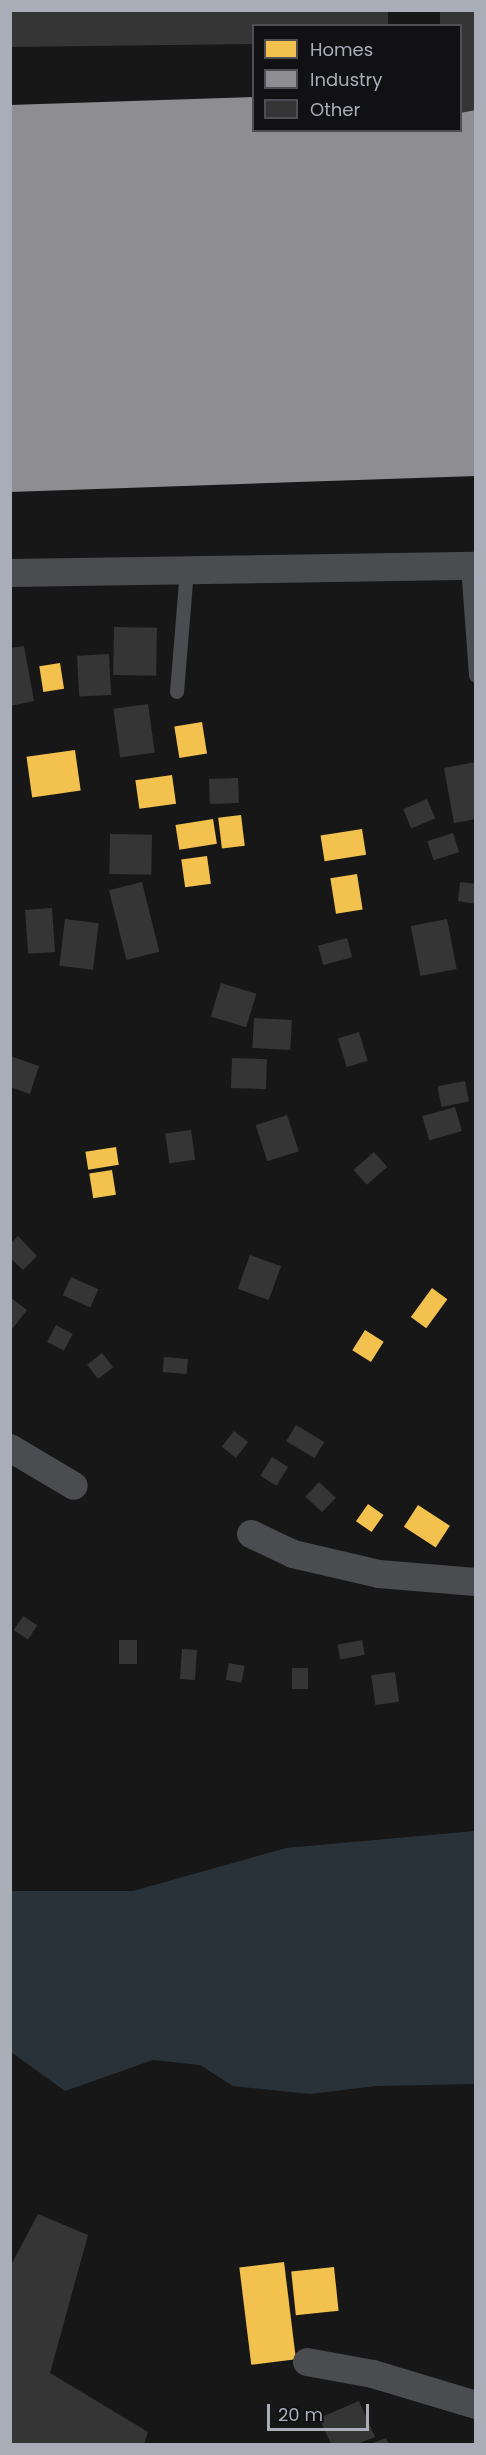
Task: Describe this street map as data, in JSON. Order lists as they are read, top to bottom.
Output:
{
  "legend": ["Homes", "Industry", "Other"],
  "scale_bar": "20 m"
}
